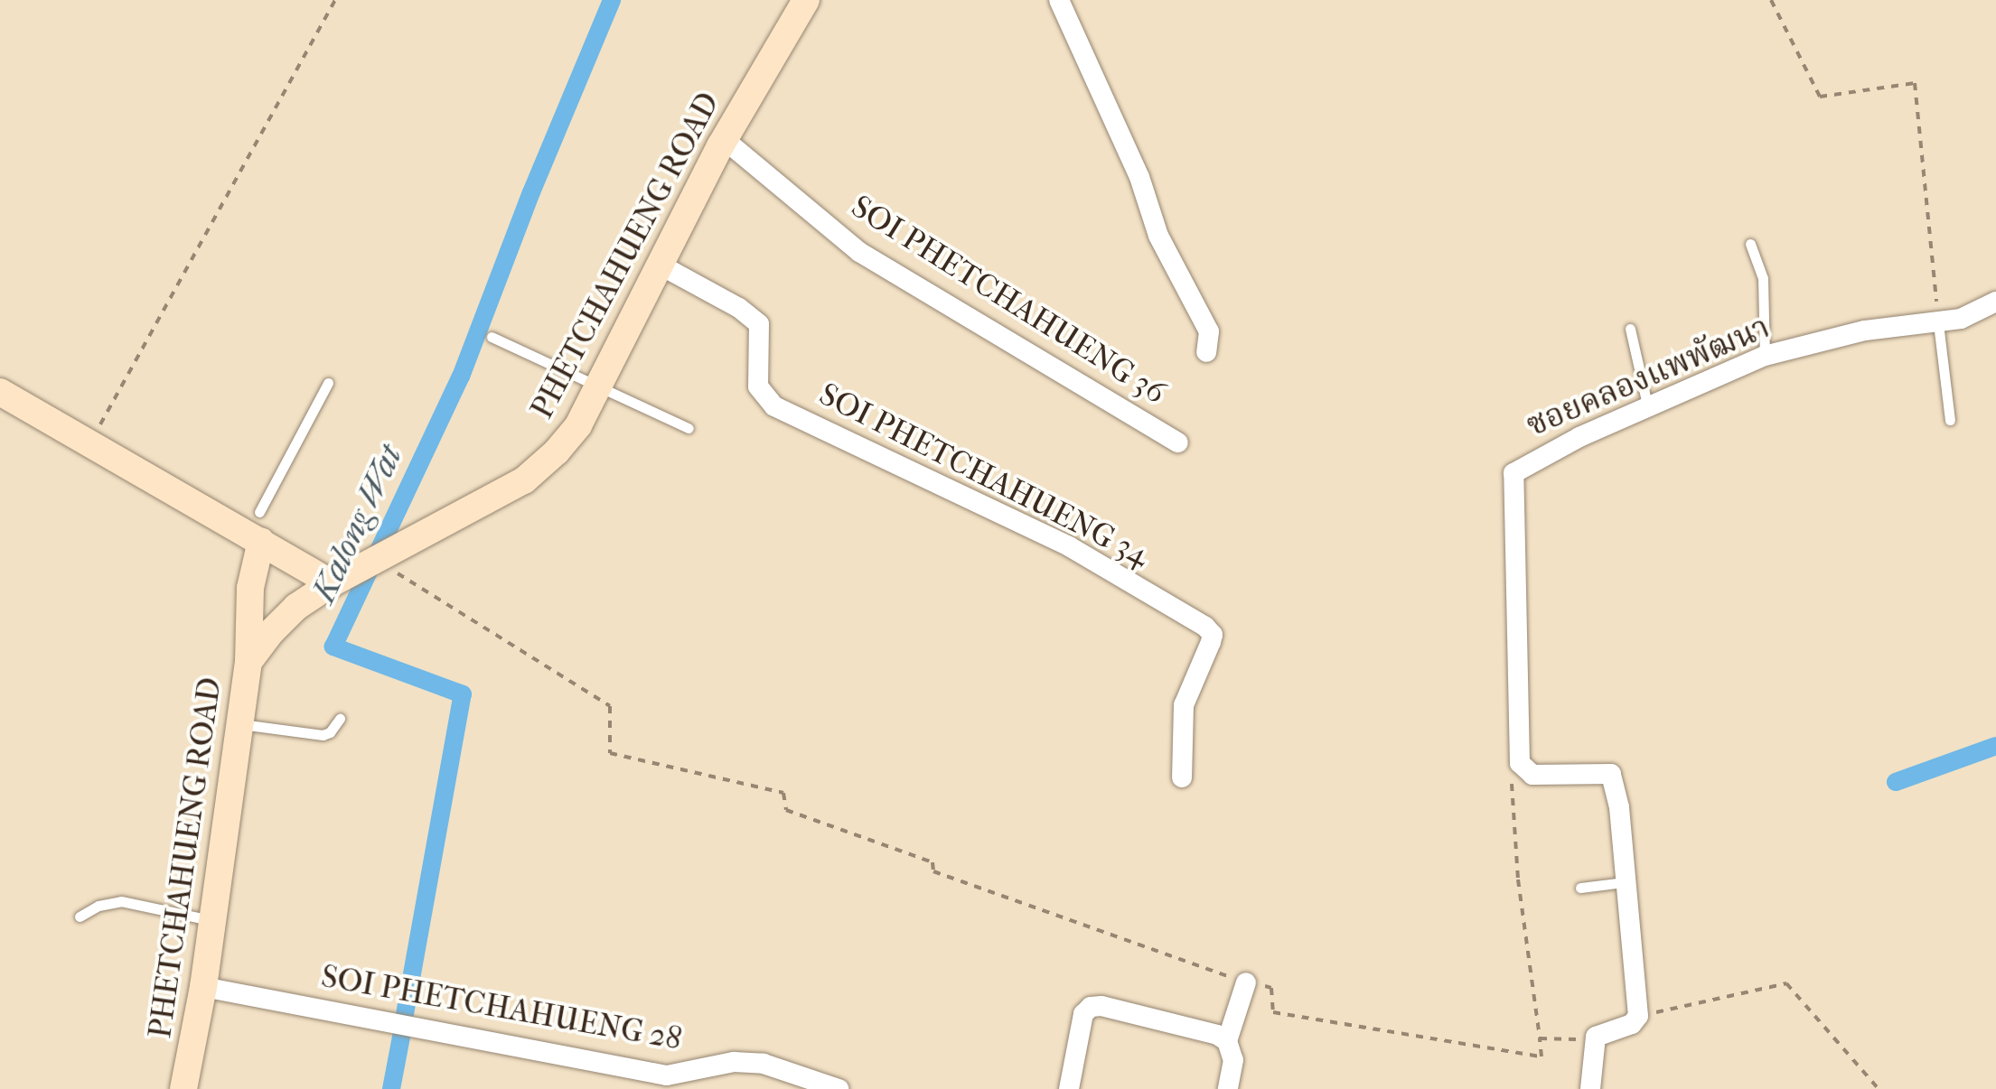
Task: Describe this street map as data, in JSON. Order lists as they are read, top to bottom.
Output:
{
  "streets": {
    "main road": ["PHETCHAHUENG ROAD"],
    "street": [
      "SOI PHETCHAHUENG 36",
      "ซอยคลองแพพัฒนา",
      "SOI PHETCHAHUENG 34",
      "SOI PHETCHAHUENG 28"
    ]
  },
  "crossings": [
    ["PHETCHAHUENG ROAD", "SOI PHETCHAHUENG 36"],
    ["PHETCHAHUENG ROAD", "SOI PHETCHAHUENG 34"],
    ["PHETCHAHUENG ROAD", "SOI PHETCHAHUENG 28"]
  ],
  "water": ["Kalong Wat"]
}
